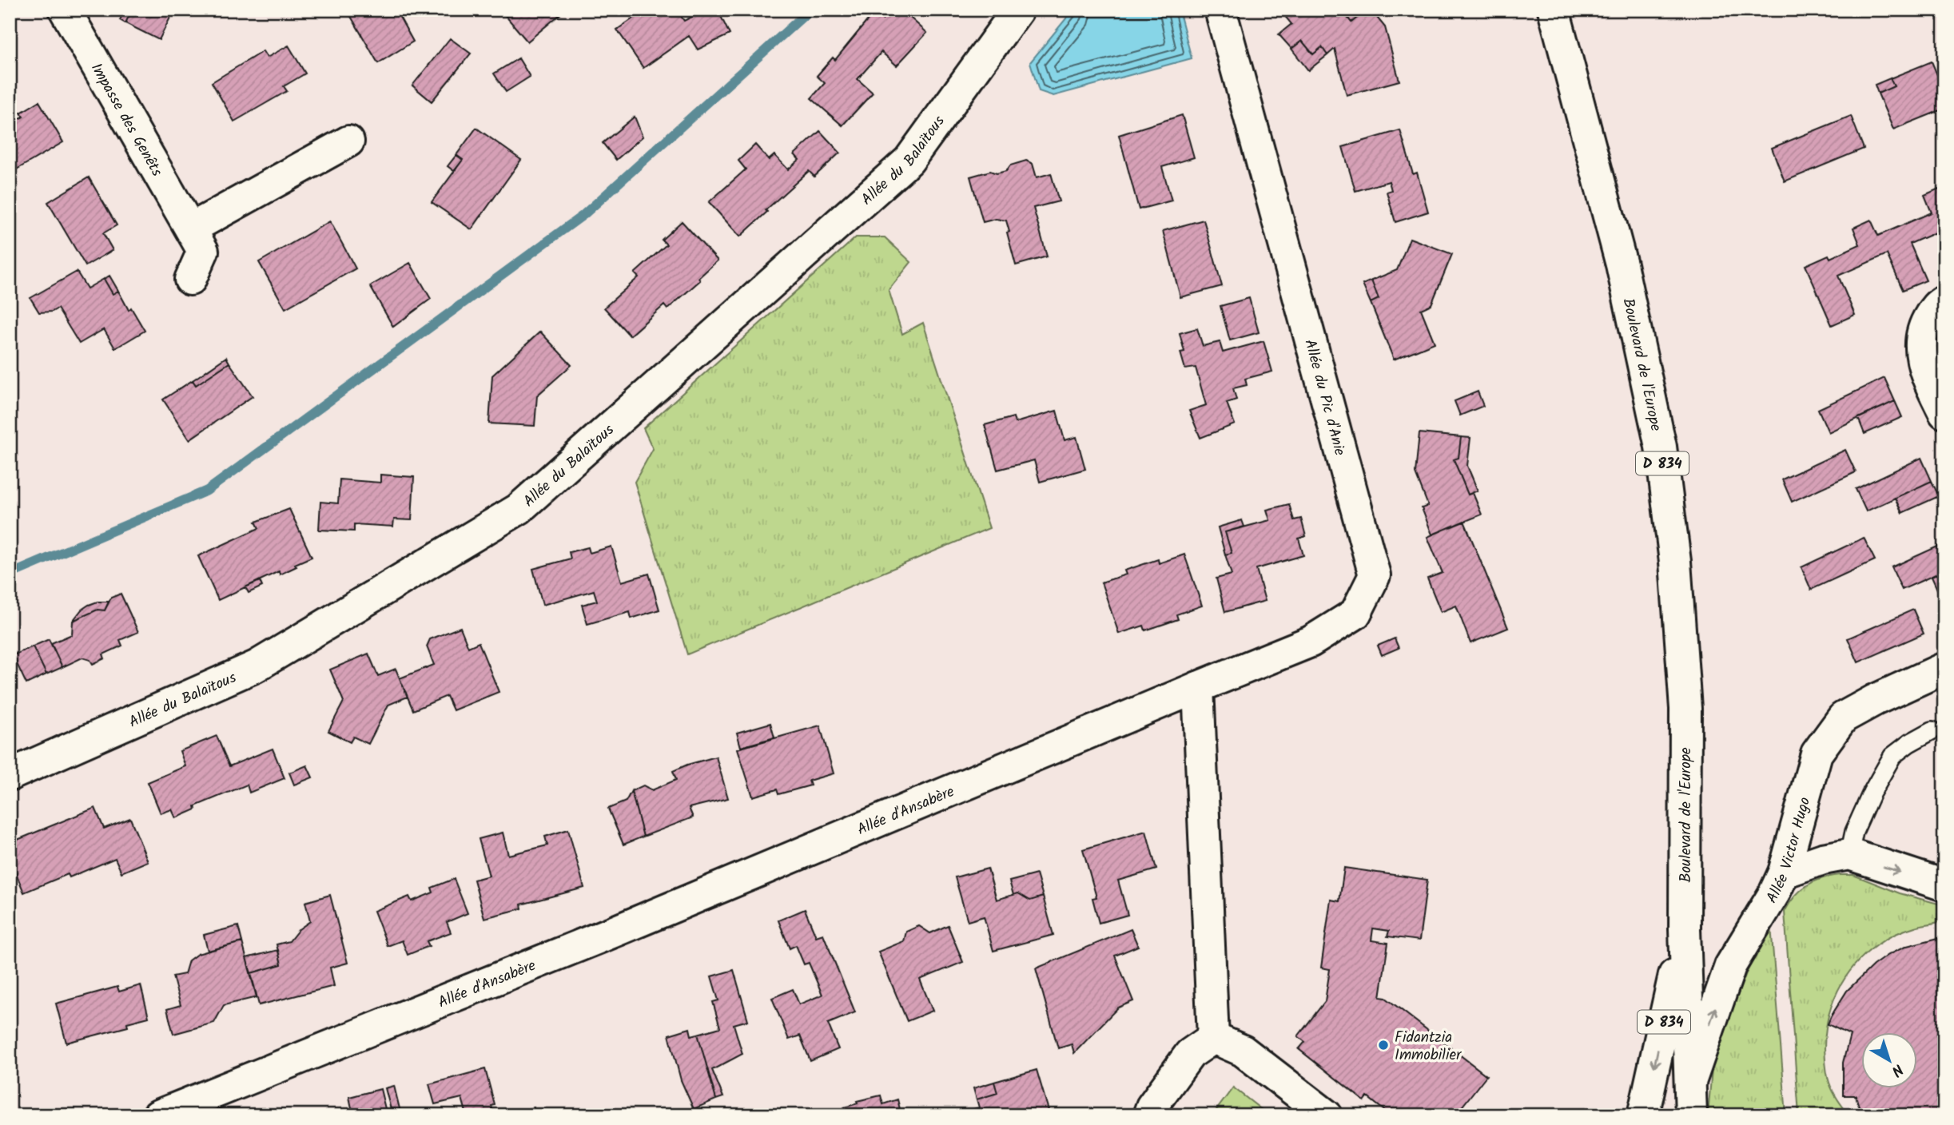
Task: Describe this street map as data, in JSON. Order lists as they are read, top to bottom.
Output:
{
  "streets": {
    "street": [
      "Impasse des Genêts",
      "Allée du Balaïtous",
      "Boulevard de l'Europe",
      "Allée du Pic d'Anie",
      "D 834",
      "Allée d'Ansabère",
      "Allée Victor Hugo"
    ]
  },
  "crossings": [
    ["Boulevard de l'Europe", "Allée Victor Hugo"],
    ["Allée du Pic d'Anie", "Allée d'Ansabère"]
  ],
  "one_way": ["Allée Victor Hugo"],
  "places": ["Fidantzia Immobilier"],
  "north": "bottom right"
}
